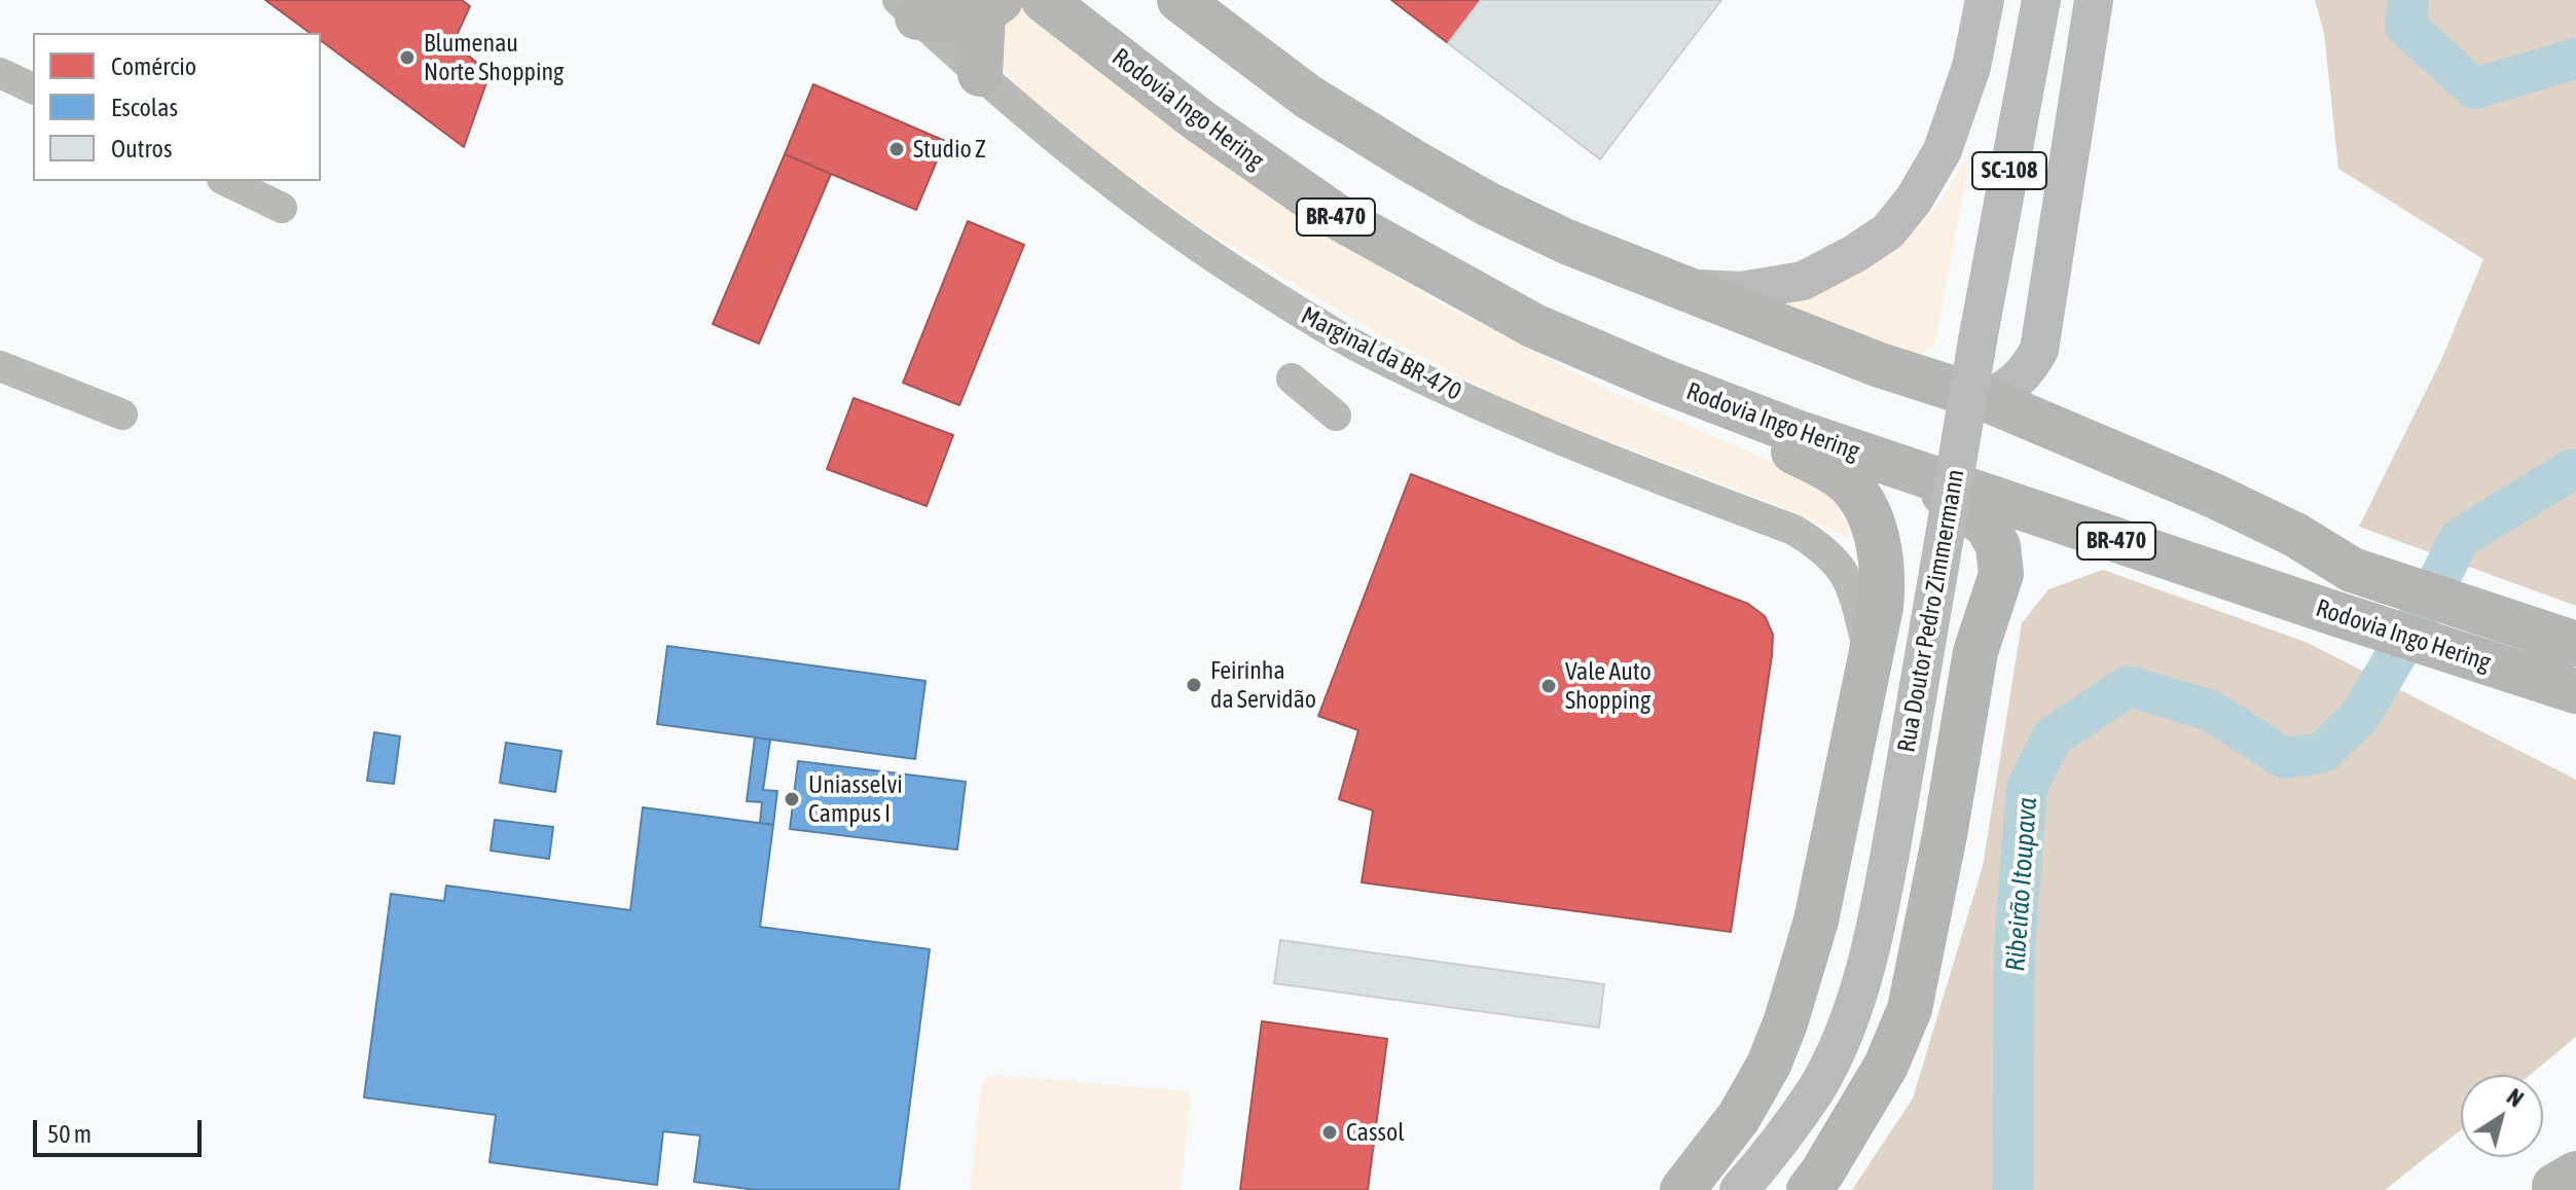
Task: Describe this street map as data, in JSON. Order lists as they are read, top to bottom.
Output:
{
  "streets": {
    "highway": ["Rodovia Ingo Hering", "BR-470"],
    "main road": ["SC-108", "Rua Doutor Pedro Zimmermann"],
    "street": ["Marginal da BR-470"]
  },
  "water": ["Ribeirão Itoupava"],
  "places": [
    "Blumenau Norte Shopping",
    "Studio Z",
    "Feirinha da Servidão",
    "Vale Auto Shopping",
    "Uniasselvi Campus I",
    "Cassol"
  ],
  "legend": ["Comércio", "Escolas", "Outros"],
  "scale_bar": "50 m",
  "north": "top right"
}
